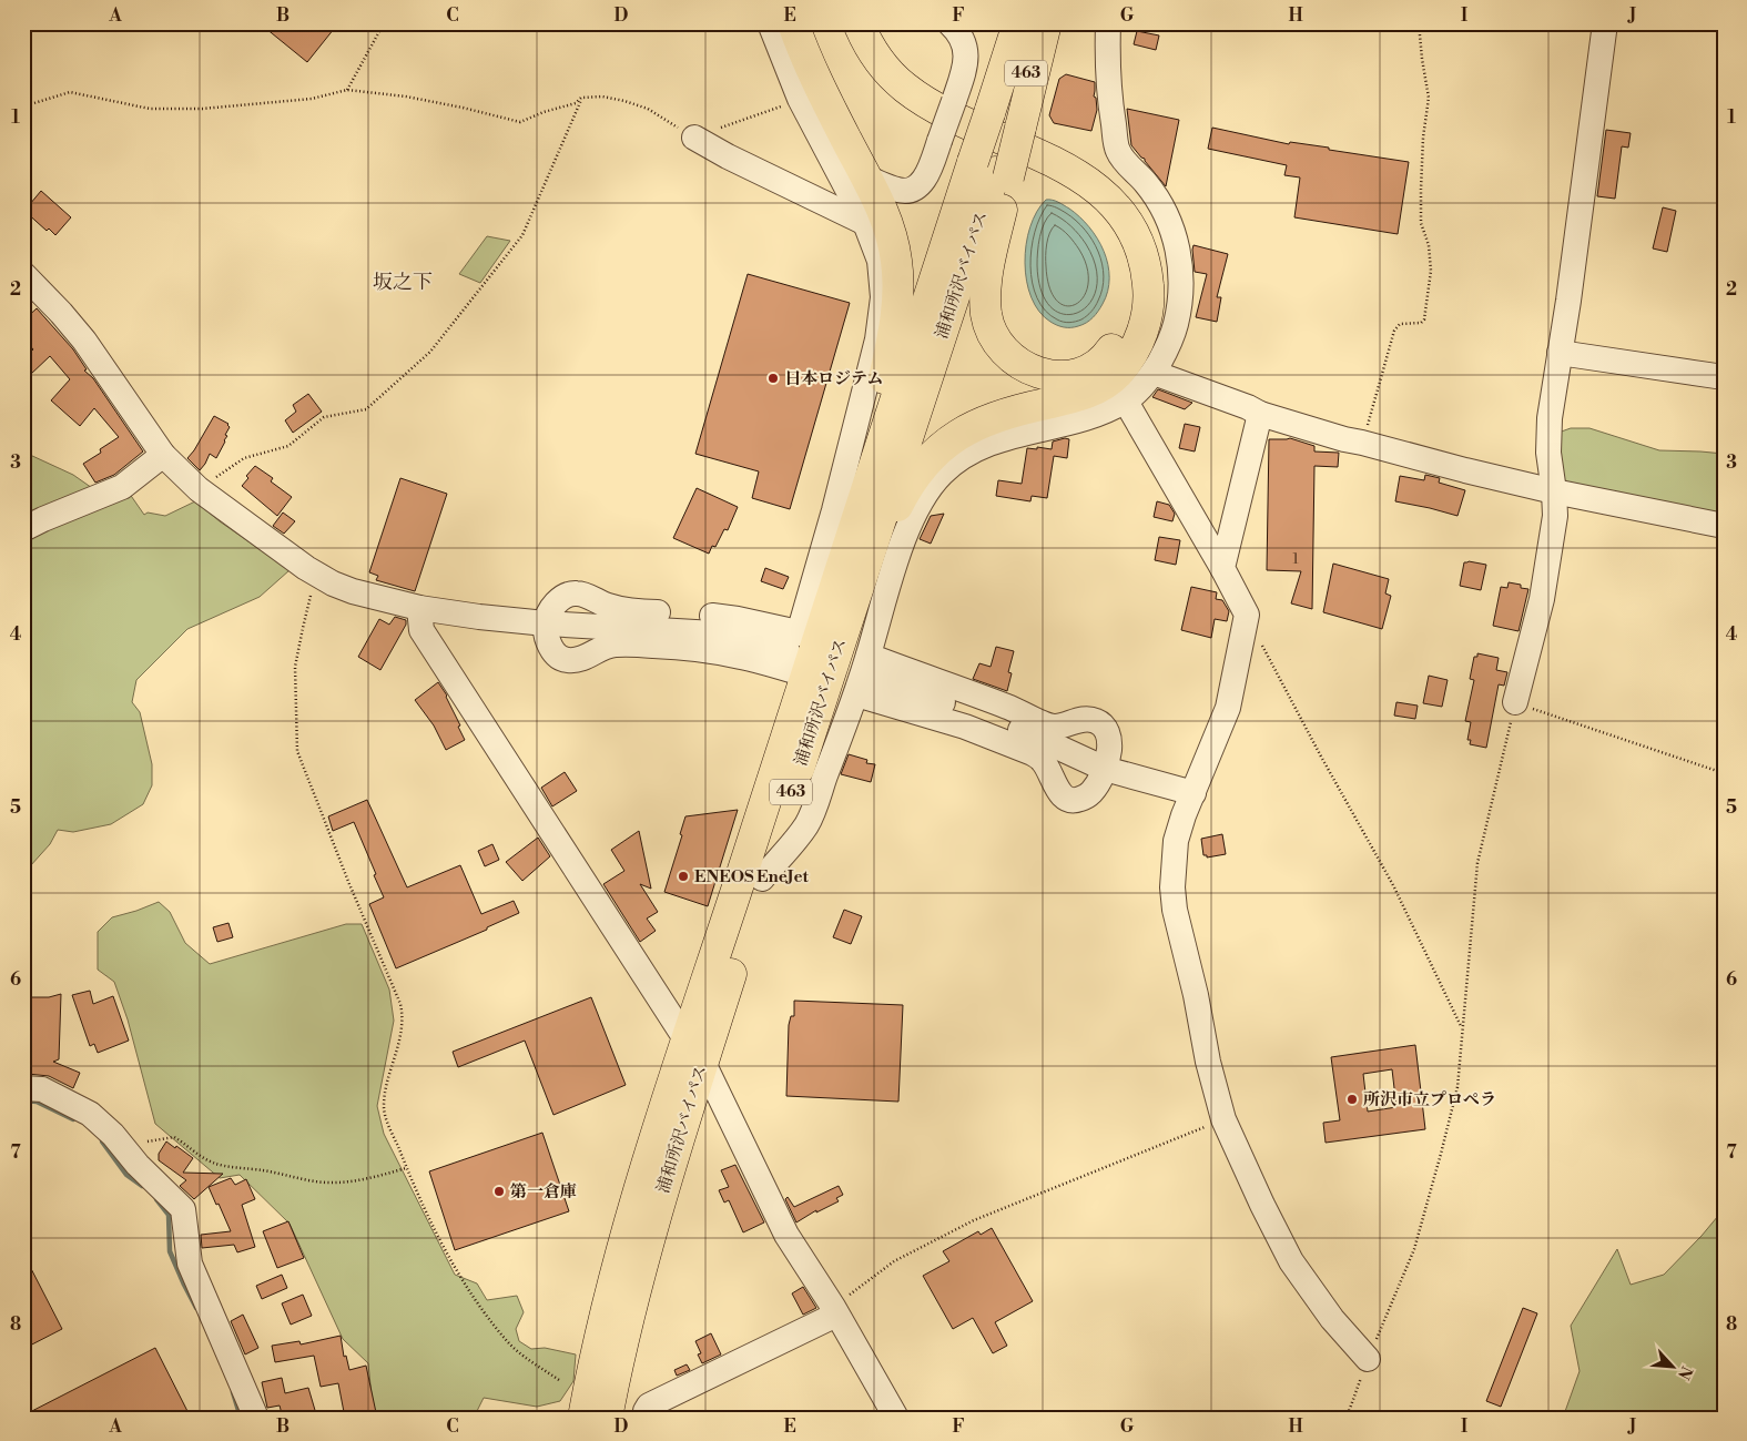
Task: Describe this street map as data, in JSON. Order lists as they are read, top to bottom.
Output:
{
  "streets": {
    "highway": ["463", "浦和所沢バイパス"]
  },
  "districts": ["坂之下"],
  "places": [
    "日本ロジテム",
    "ENEOS EneJet",
    "所沢市立プロペラ",
    "第一倉庫"
  ],
  "house_numbers": ["1"],
  "north": "bottom right",
  "grid": {
    "columns": [
      "A",
      "B",
      "C",
      "D",
      "E",
      "F",
      "G",
      "H",
      "I",
      "J"
    ],
    "rows": [
      "1",
      "2",
      "3",
      "4",
      "5",
      "6",
      "7",
      "8"
    ]
  }
}
